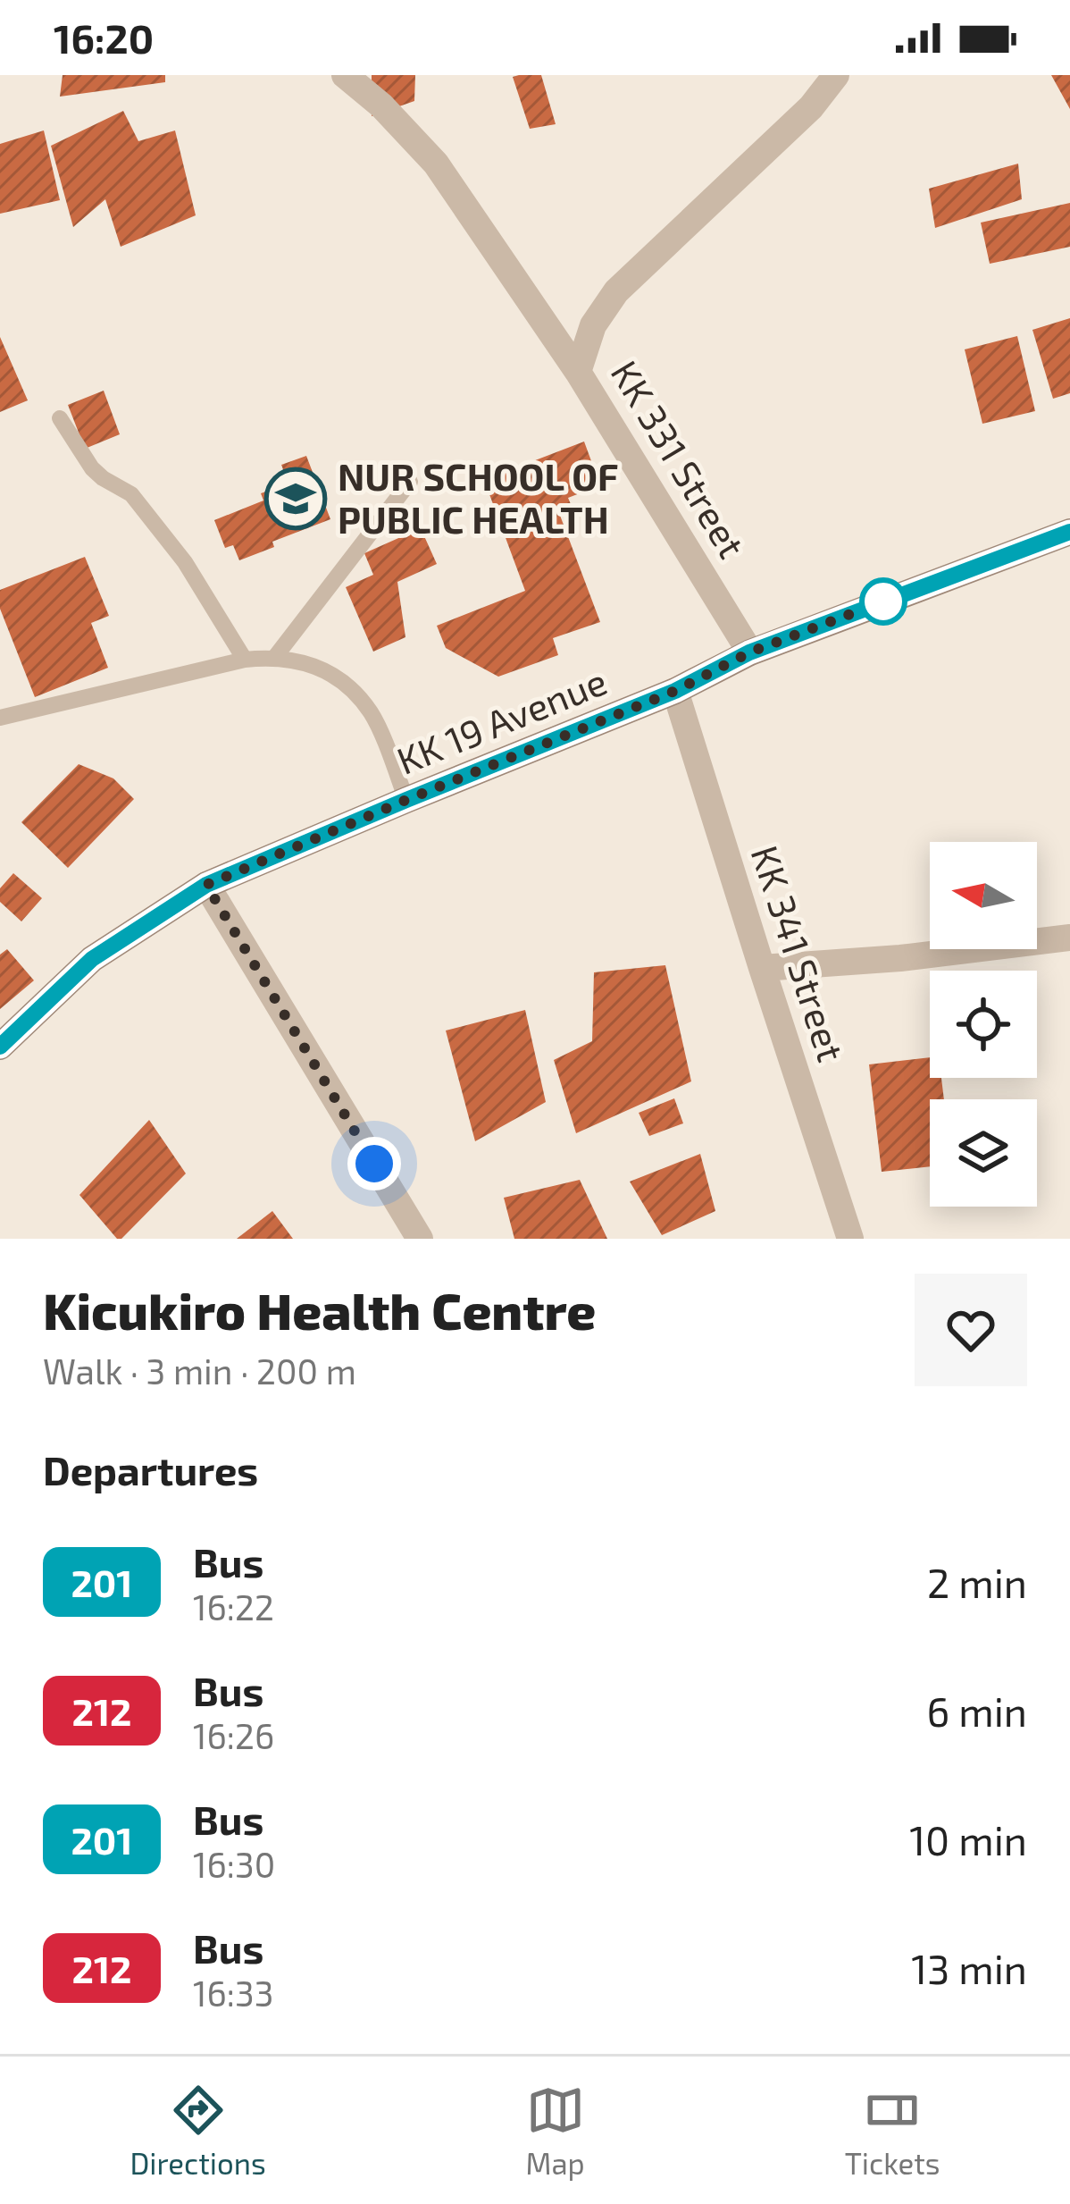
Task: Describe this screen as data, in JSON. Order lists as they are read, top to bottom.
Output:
{
  "streets": {
    "street": ["KK 331 Street", "KK 19 Avenue", "KK 341 Street"]
  },
  "crossings": [
    ["KK 331 Street", "KK 19 Avenue"],
    ["KK 19 Avenue", "KK 341 Street"]
  ],
  "places": {
    "school or university": ["NUR SCHOOL OF PUBLIC HEALTH"]
  },
  "lines": ["bus line 201"],
  "north": "left",
  "page": {
    "status": "16:20",
    "heading": [
      ["Kicukiro Health Centre", "Walk · 3 min · 200 m"],
      "Departures"
    ],
    "list": [
      {
        "mark": "201",
        "name": "Bus",
        "note": "16:22",
        "value": "2 min"
      },
      {
        "mark": "212",
        "name": "Bus",
        "note": "16:26",
        "value": "6 min"
      },
      {
        "mark": "201",
        "name": "Bus",
        "note": "16:30",
        "value": "10 min"
      },
      {
        "mark": "212",
        "name": "Bus",
        "note": "16:33",
        "value": "13 min"
      }
    ],
    "tabs": ["Directions", "Map", "Tickets"]
  }
}
